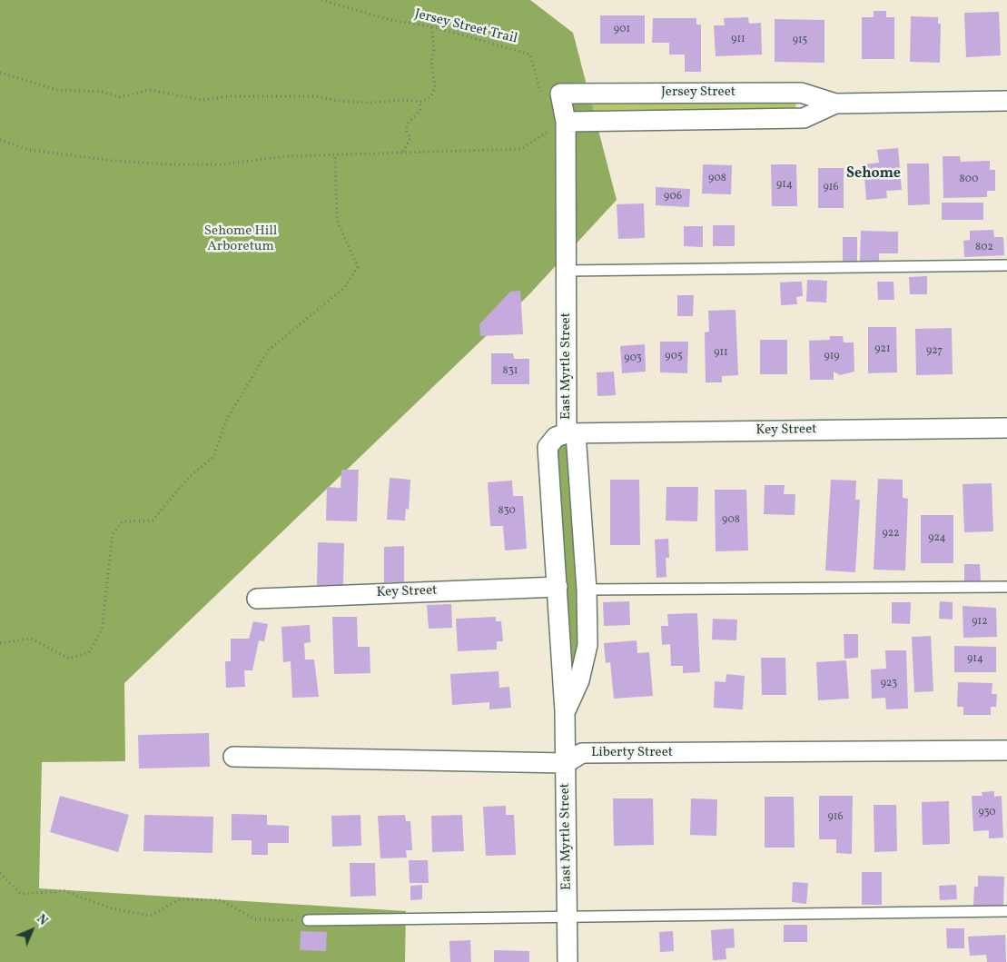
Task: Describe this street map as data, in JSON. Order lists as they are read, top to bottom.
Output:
{
  "streets": {
    "street": [
      "Jersey Street",
      "East Myrtle Street",
      "Key Street",
      "Liberty Street"
    ],
    "path": ["Jersey Street Trail"]
  },
  "crossings": [
    ["Jersey Street", "East Myrtle Street"],
    ["East Myrtle Street", "Key Street"],
    ["East Myrtle Street", "Liberty Street"]
  ],
  "districts": ["Sehome"],
  "parks": ["Sehome Hill Arboretum"],
  "house_numbers": [
    "901",
    "911",
    "915",
    "908",
    "800",
    "914",
    "916",
    "906",
    "802",
    "921",
    "927",
    "911",
    "905",
    "919",
    "903",
    "831",
    "830",
    "908",
    "922",
    "924",
    "912",
    "914",
    "923",
    "930",
    "916"
  ],
  "north": "top right"
}
